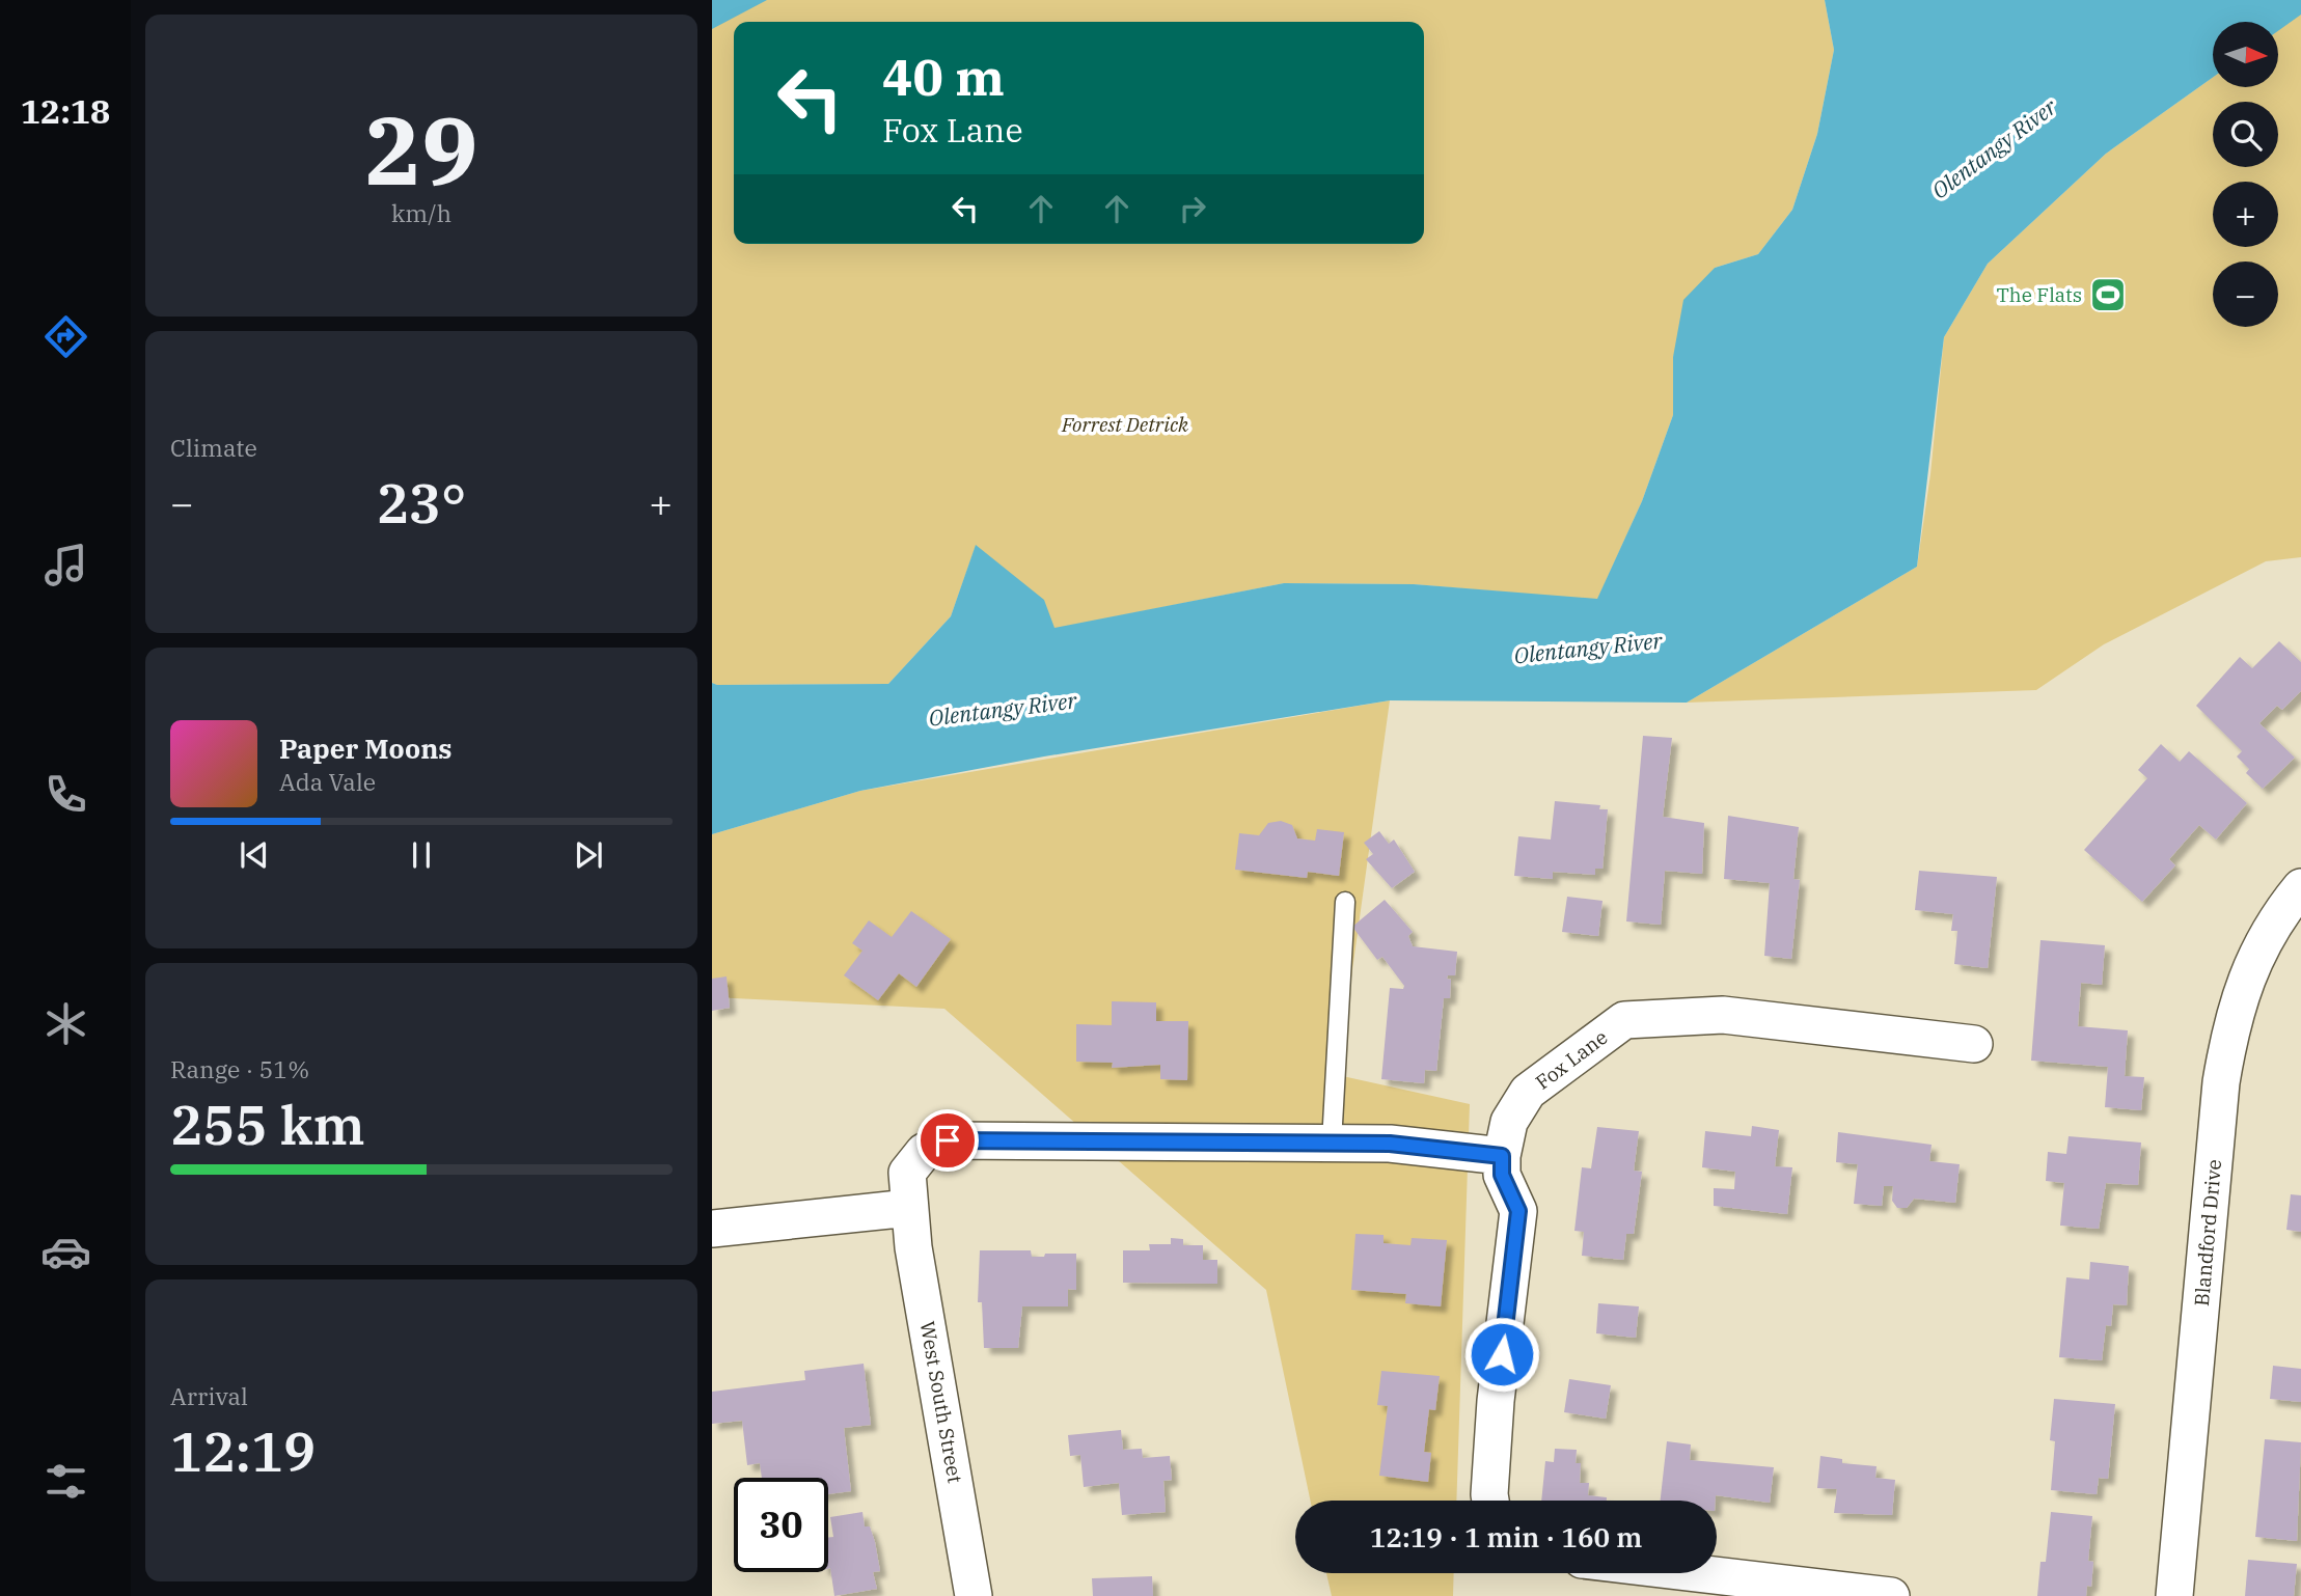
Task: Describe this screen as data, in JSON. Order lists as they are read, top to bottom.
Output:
{
  "streets": {
    "street": ["Fox Lane", "Blandford Drive", "West South Street"]
  },
  "water": ["Olentangy River"],
  "parks": ["Forrest Detrick"],
  "places": {
    "sports": ["The Flats"]
  },
  "north": "right",
  "page": {
    "tabs": "12:18",
    "tile": [
      ["29", "km/h"],
      "Climate",
      ["Range · 51%", "255 km"],
      ["Arrival", "12:19"]
    ],
    "map_buttons": ["+", "−"],
    "turn": ["40 m", "Fox Lane"],
    "heat": ["−", "23°", "+"],
    "song": ["Paper Moons", "Ada Vale"],
    "limit": "30",
    "trip": "12:19 · 1 min · 160 m"
  }
}
